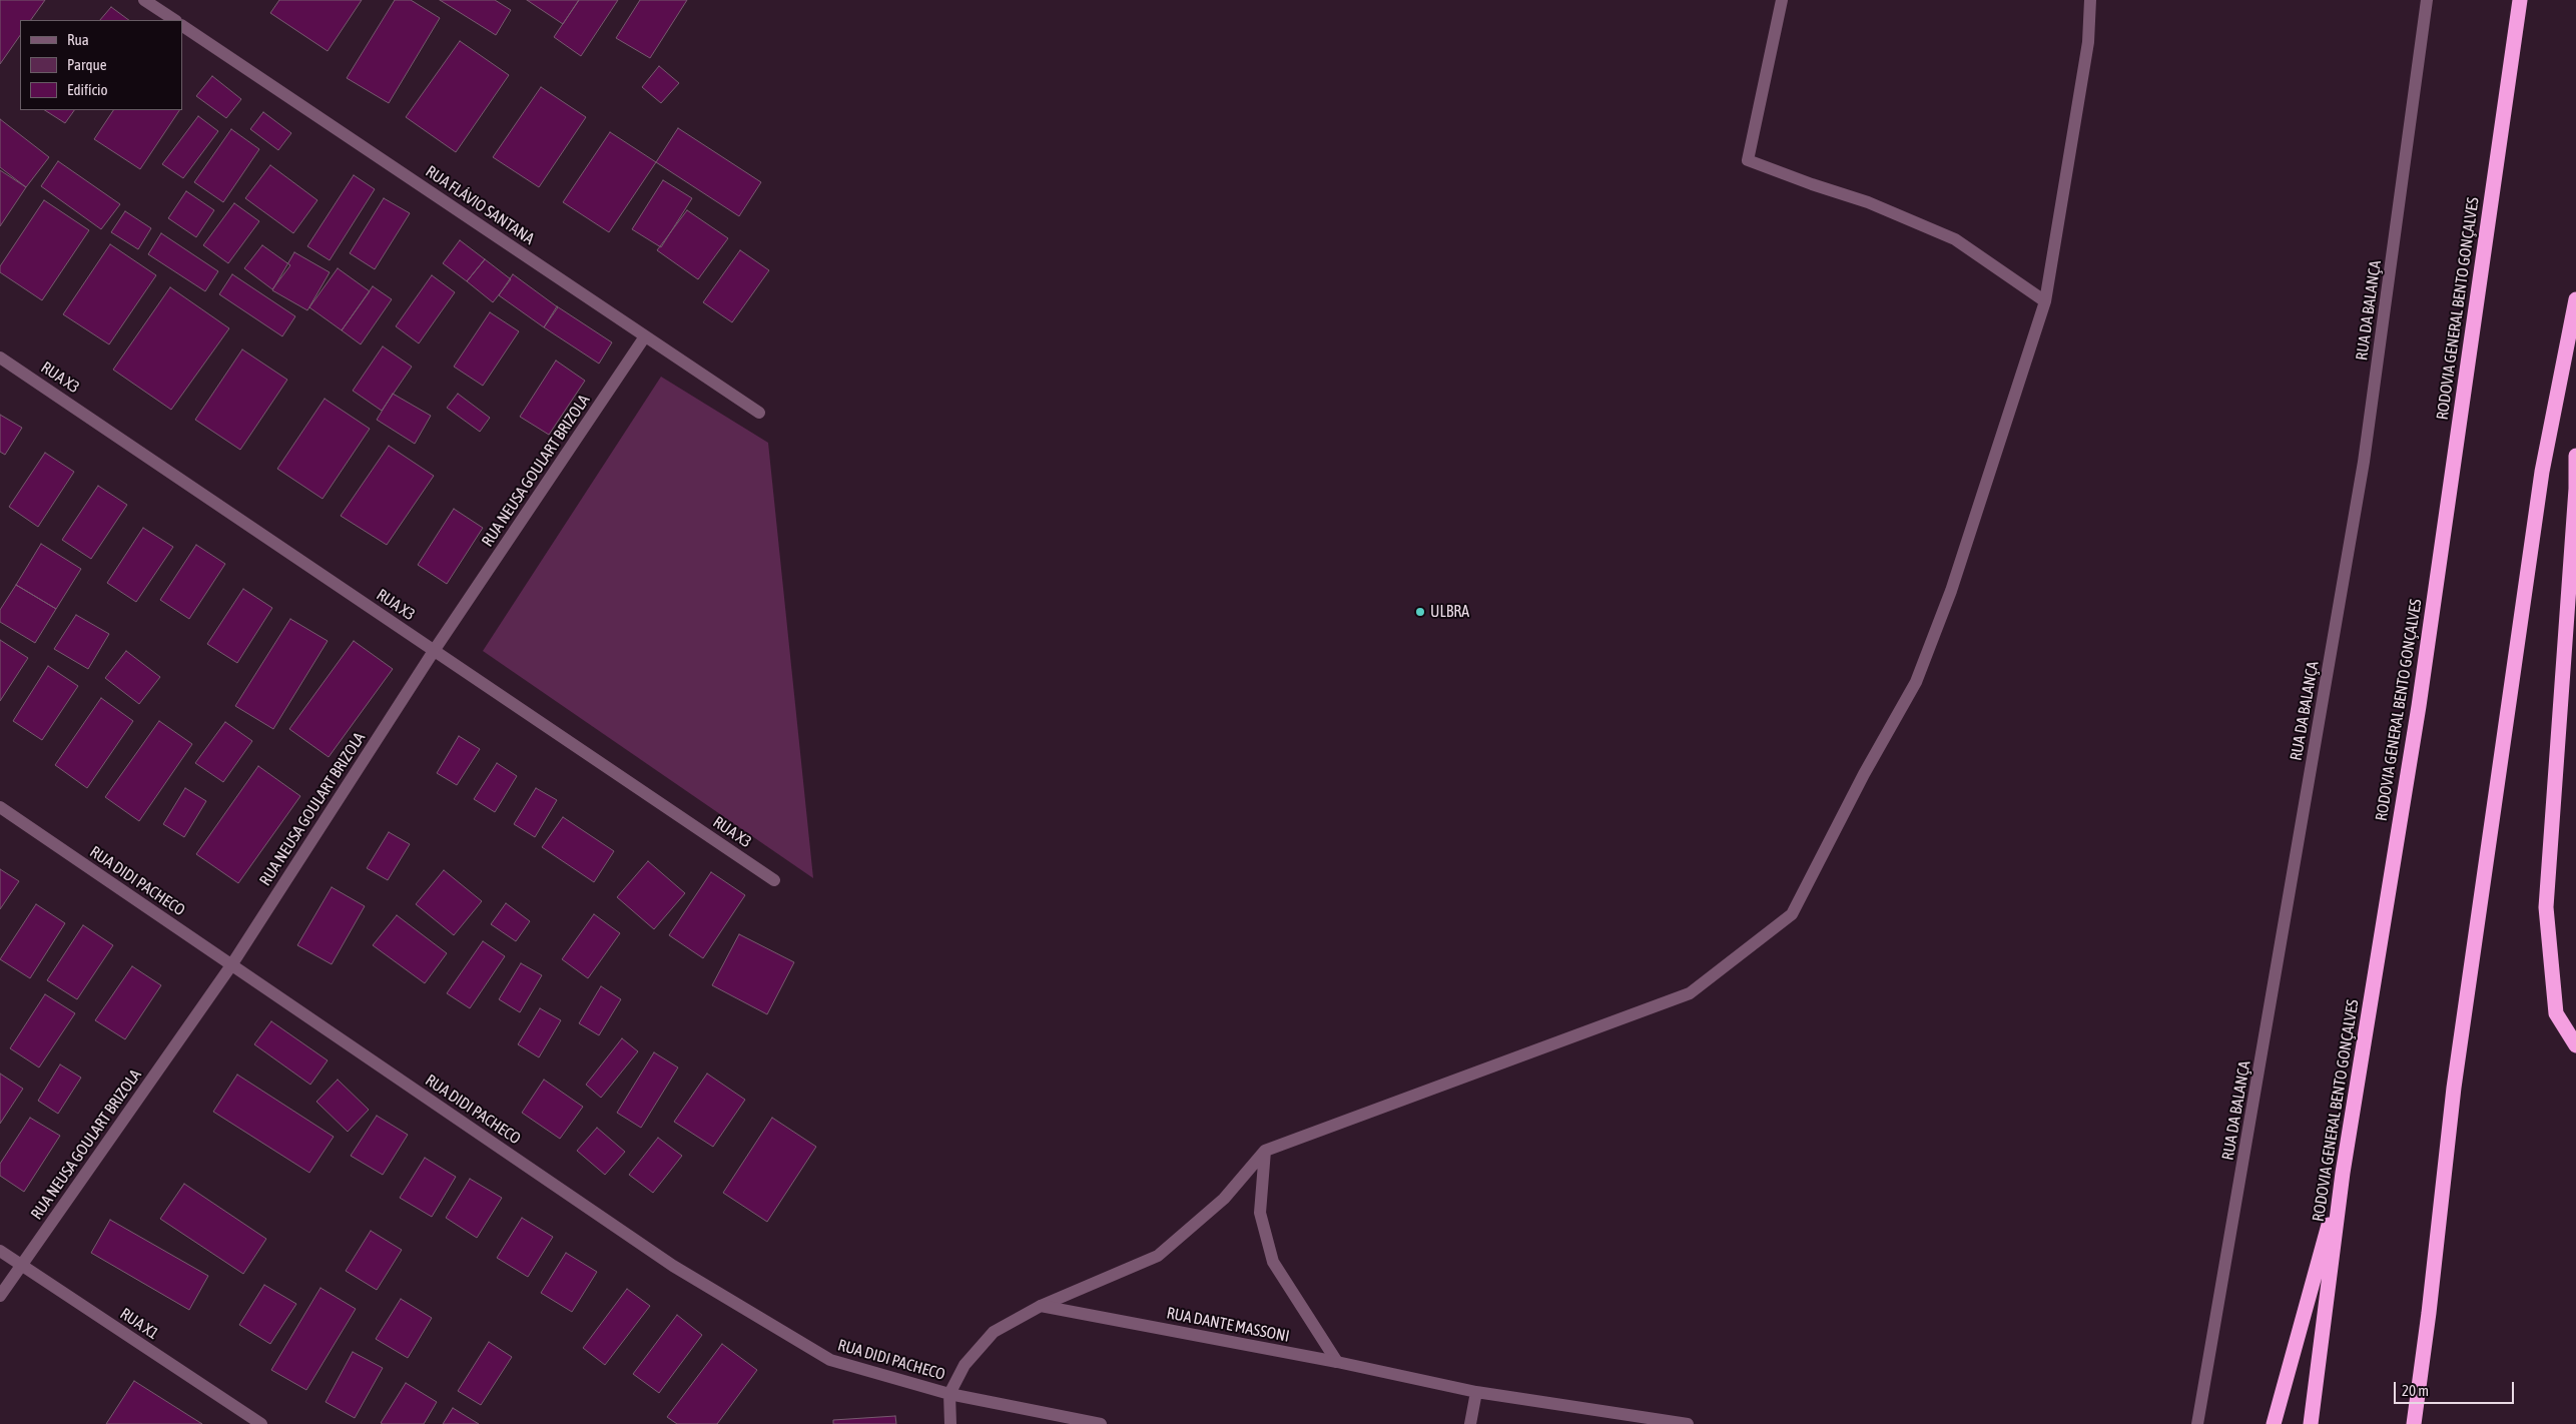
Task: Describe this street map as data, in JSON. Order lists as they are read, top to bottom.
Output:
{
  "streets": {
    "highway": ["RODOVIA GENERAL BENTO GONÇALVES"],
    "street": [
      "RUA FLÁVIO SANTANA",
      "RUA DA BALANÇA",
      "RUA X3",
      "RUA NEUSA GOULART BRIZOLA",
      "RUA DIDI PACHECO",
      "RUA X1",
      "RUA DANTE MASSONI"
    ]
  },
  "crossings": [
    ["RUA FLÁVIO SANTANA", "RUA NEUSA GOULART BRIZOLA"],
    ["RUA X3", "RUA NEUSA GOULART BRIZOLA"],
    ["RUA NEUSA GOULART BRIZOLA", "RUA DIDI PACHECO"],
    ["RUA NEUSA GOULART BRIZOLA", "RUA X1"]
  ],
  "places": ["ULBRA"],
  "legend": ["Rua", "Parque", "Edifício"],
  "scale_bar": "20 m"
}
